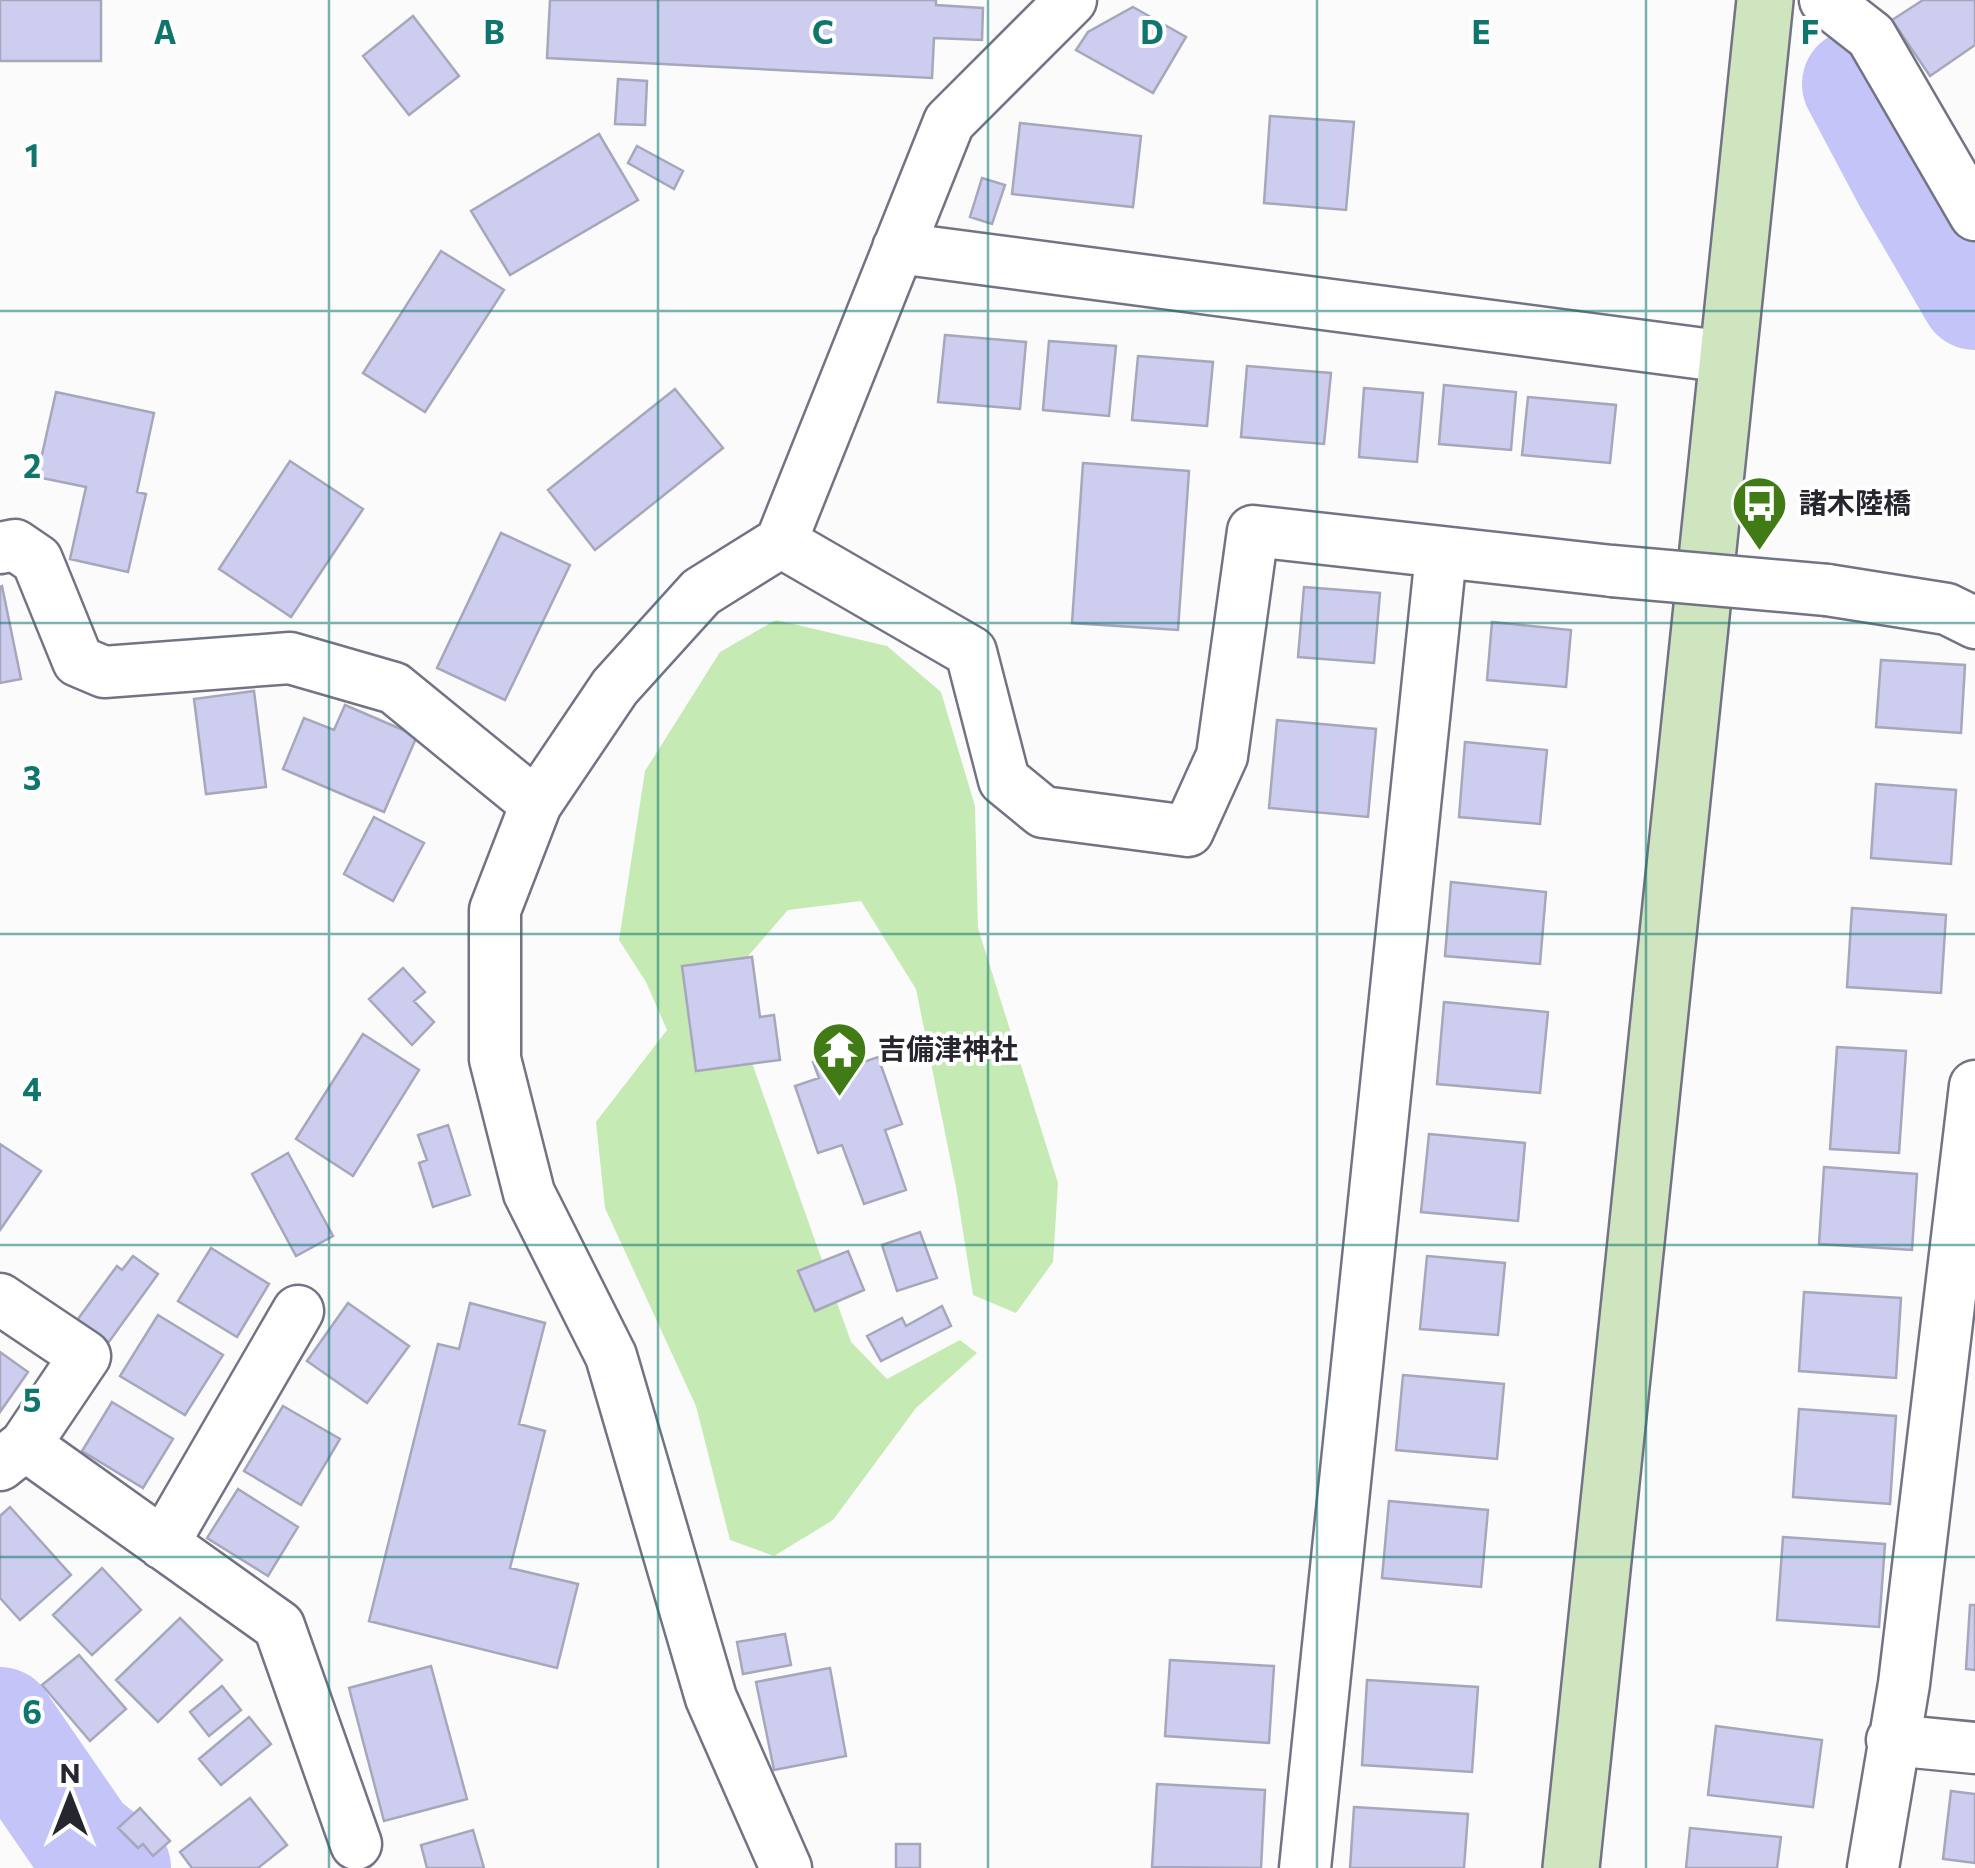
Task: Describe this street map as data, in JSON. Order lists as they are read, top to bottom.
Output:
{
  "places": {
    "bus stop": ["諸木陸橋"],
    "temple": ["吉備津神社"]
  },
  "north": "top",
  "grid": {
    "columns": [
      "A",
      "B",
      "C",
      "D",
      "E",
      "F"
    ],
    "rows": [
      "1",
      "2",
      "3",
      "4",
      "5",
      "6"
    ]
  }
}
